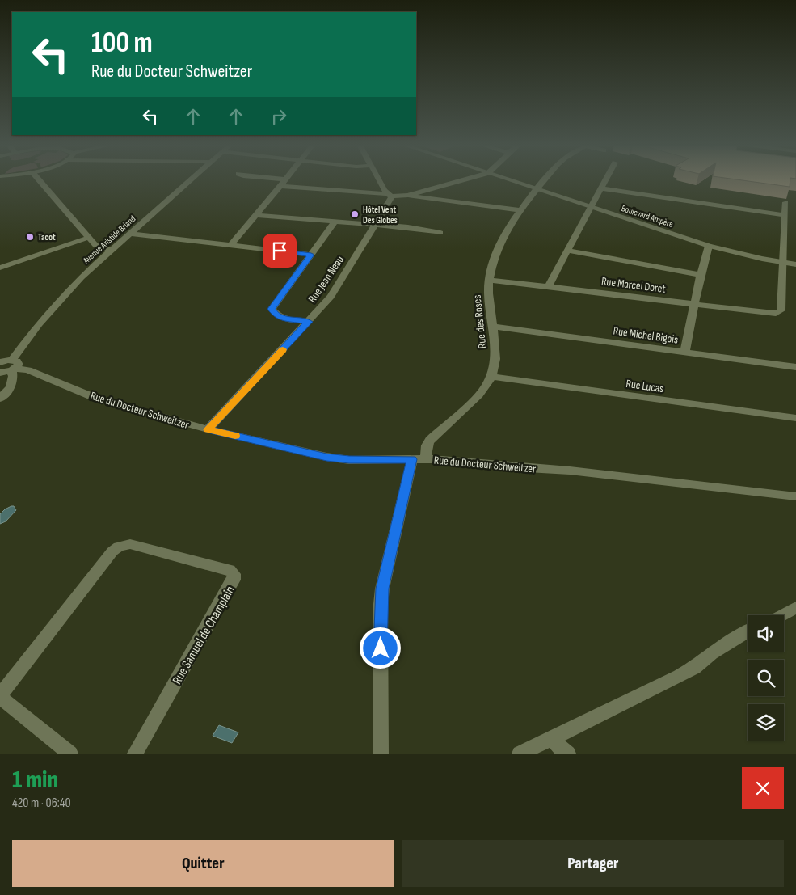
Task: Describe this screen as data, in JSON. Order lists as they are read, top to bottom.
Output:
{
  "streets": {
    "street": [
      "Boulevard Ampère",
      "Avenue Aristide Briand",
      "Rue Jean Neau",
      "Rue Marcel Doret",
      "Rue des Roses",
      "Rue Michel Bigois",
      "Rue Lucas",
      "Rue du Docteur Schweitzer",
      "Rue Samuel de Champlain"
    ]
  },
  "crossings": [
    ["Boulevard Ampère", "Rue Marcel Doret"],
    ["Boulevard Ampère", "Rue des Roses"],
    ["Avenue Aristide Briand", "Rue du Docteur Schweitzer"],
    ["Rue Jean Neau", "Rue du Docteur Schweitzer"],
    ["Rue Marcel Doret", "Rue des Roses"],
    ["Rue des Roses", "Rue Michel Bigois"],
    ["Rue des Roses", "Rue Lucas"],
    ["Rue des Roses", "Rue du Docteur Schweitzer"]
  ],
  "places": ["Hôtel Vent Des Globes", "Tacot"],
  "page": {
    "turn": ["100 m", "Rue du Docteur Schweitzer"],
    "heading": ["1 min", "420 m · 06:40"],
    "buttons": ["Quitter", "Partager"]
  }
}
